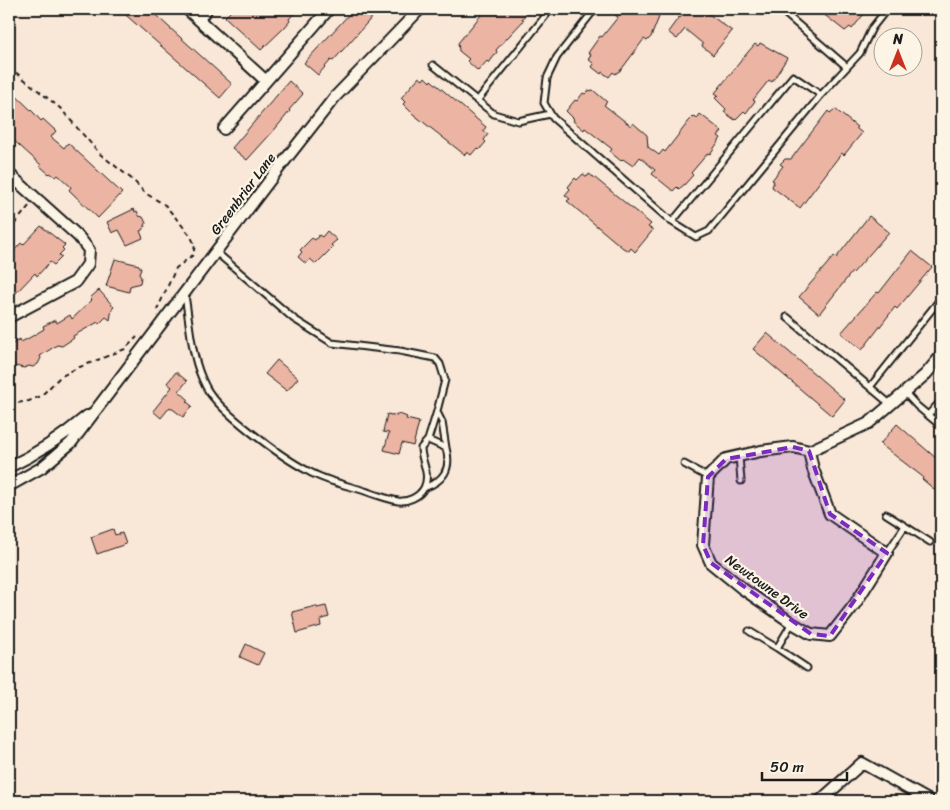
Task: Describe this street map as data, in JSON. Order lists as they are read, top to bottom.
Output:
{
  "streets": {
    "street": ["Greenbriar Lane", "Newtowne Drive"]
  },
  "scale_bar": "50 m",
  "north": "top"
}
